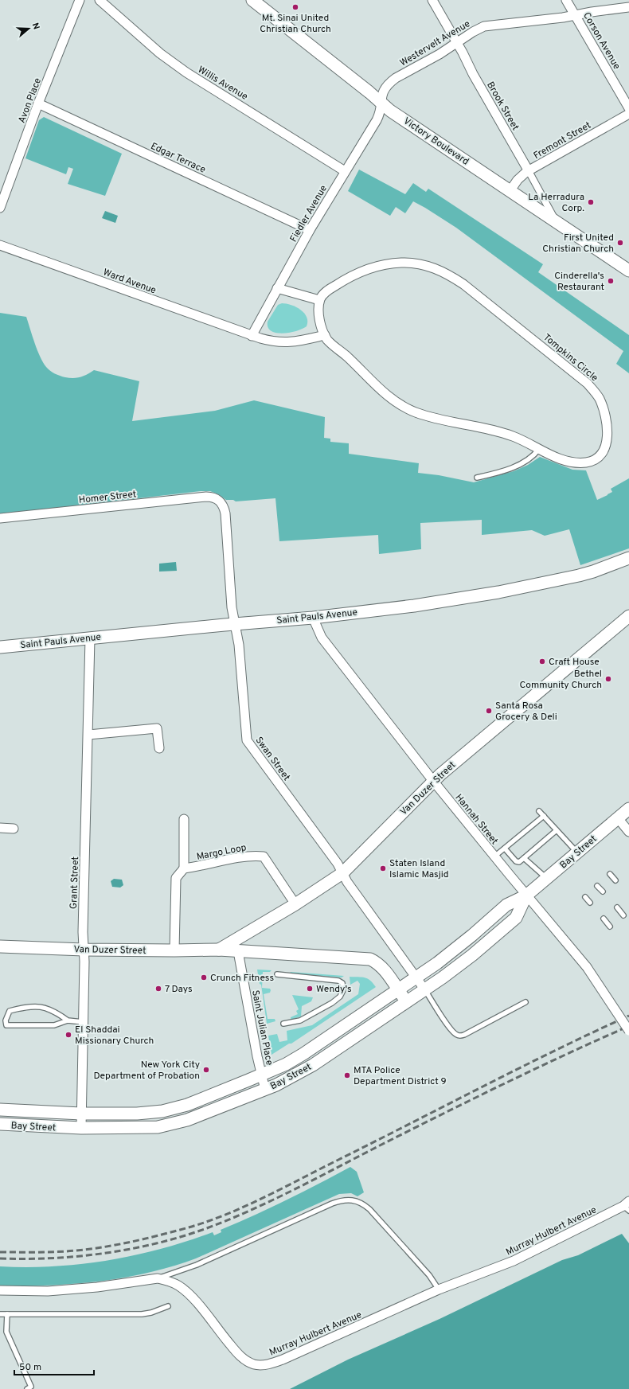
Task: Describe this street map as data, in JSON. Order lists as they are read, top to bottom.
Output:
{
  "streets": {
    "main road": [
      "Victory Boulevard",
      "Saint Pauls Avenue",
      "Van Duzer Street",
      "Bay Street"
    ],
    "street": [
      "Corson Avenue",
      "Westervelt Avenue",
      "Willis Avenue",
      "Avon Place",
      "Brook Street",
      "Fremont Street",
      "Edgar Terrace",
      "Fiedler Avenue",
      "Ward Avenue",
      "Tompkins Circle",
      "Homer Street",
      "Swan Street",
      "Hannah Street",
      "Margo Loop",
      "Grant Street",
      "Saint Julian Place",
      "Murray Hulbert Avenue"
    ]
  },
  "crossings": [
    ["Corson Avenue", "Westervelt Avenue"],
    ["Westervelt Avenue", "Brook Street"],
    ["Westervelt Avenue", "Victory Boulevard"],
    ["Westervelt Avenue", "Fiedler Avenue"],
    ["Willis Avenue", "Fiedler Avenue"],
    ["Avon Place", "Edgar Terrace"],
    ["Brook Street", "Fremont Street"],
    ["Brook Street", "Victory Boulevard"],
    ["Fremont Street", "Victory Boulevard"],
    ["Victory Boulevard", "Fiedler Avenue"],
    ["Edgar Terrace", "Fiedler Avenue"],
    ["Fiedler Avenue", "Ward Avenue"],
    ["Homer Street", "Swan Street"],
    ["Saint Pauls Avenue", "Swan Street"],
    ["Saint Pauls Avenue", "Hannah Street"],
    ["Saint Pauls Avenue", "Grant Street"],
    ["Swan Street", "Van Duzer Street"],
    ["Swan Street", "Bay Street"],
    ["Van Duzer Street", "Hannah Street"],
    ["Van Duzer Street", "Margo Loop"],
    ["Van Duzer Street", "Bay Street"],
    ["Van Duzer Street", "Grant Street"],
    ["Van Duzer Street", "Saint Julian Place"],
    ["Hannah Street", "Bay Street"],
    ["Bay Street", "Grant Street"],
    ["Bay Street", "Saint Julian Place"]
  ],
  "places": [
    "Mt. Sinai United Christian Church",
    "La Herradura Corp.",
    "First United Christian Church",
    "Cinderella's Restaurant",
    "Craft House",
    "Bethel Community Church",
    "Santa Rosa Grocery & Deli",
    "Staten Island Islamic Masjid",
    "Crunch Fitness",
    "7 Days",
    "Wendy's",
    "El Shaddai Missionary Church",
    "New York City Department of Probation",
    "MTA Police Department District 9"
  ],
  "scale_bar": "50 m",
  "north": "right"
}
